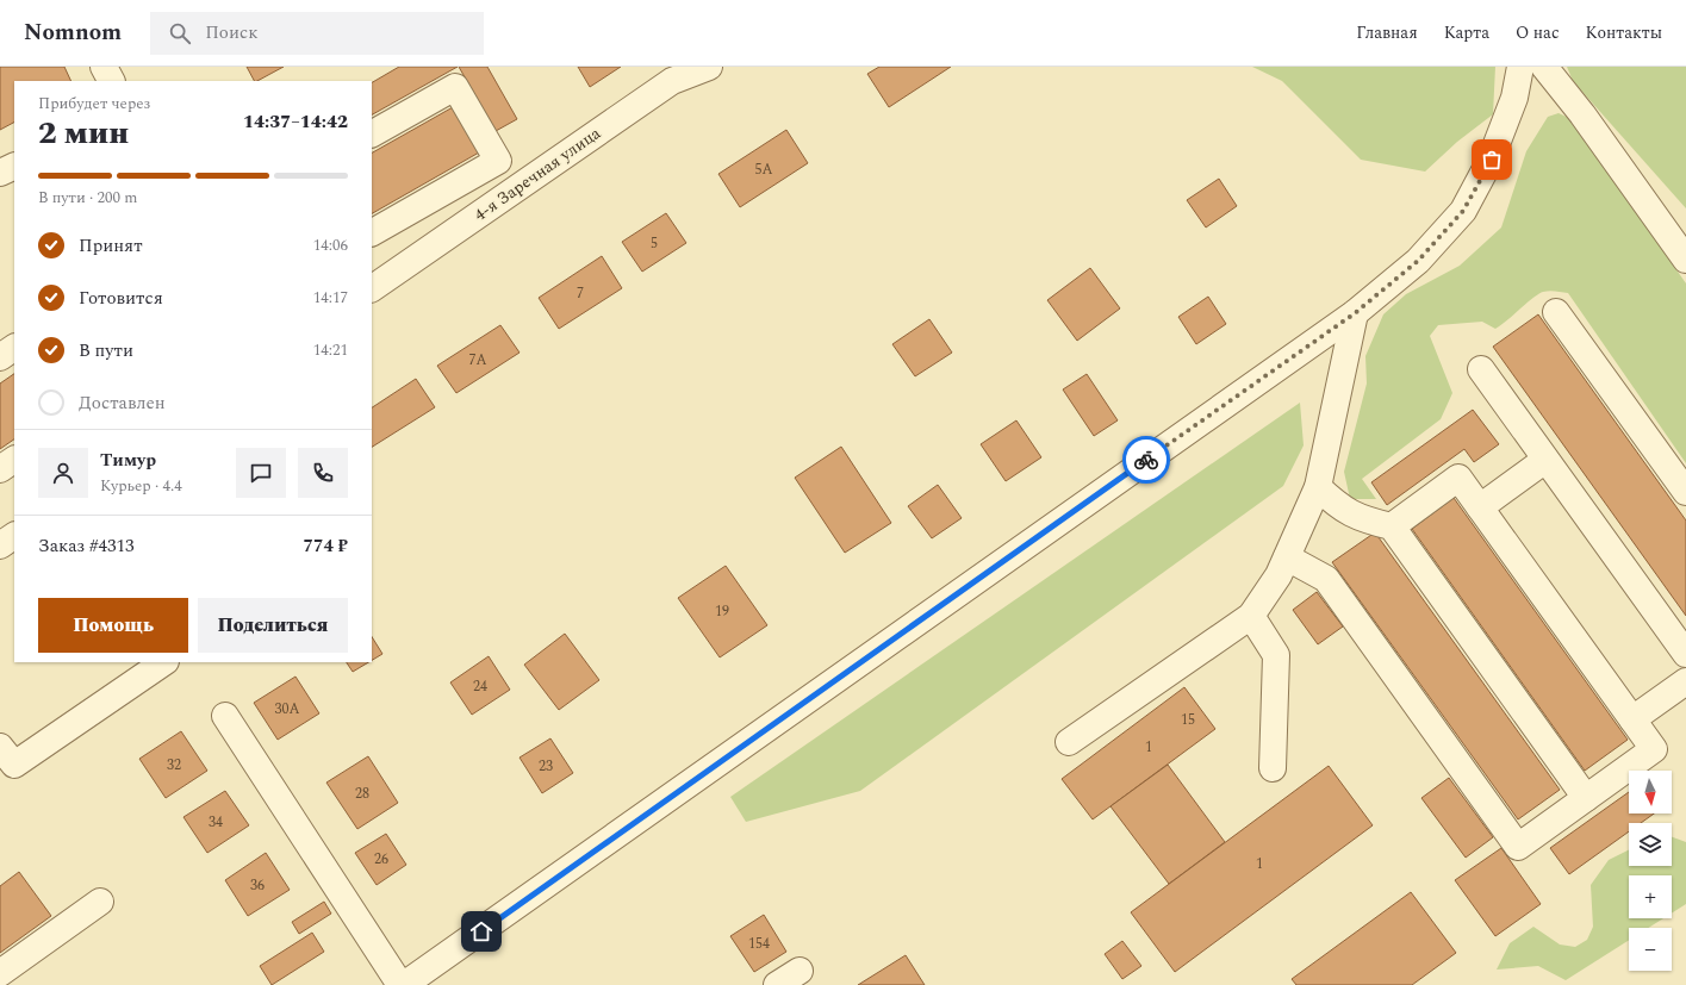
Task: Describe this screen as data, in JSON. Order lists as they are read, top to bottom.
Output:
{
  "streets": {
    "street": ["4-я Заречная улица"]
  },
  "house_numbers": [
    "5А",
    "5",
    "7",
    "7А",
    "19",
    "24",
    "30А",
    "15",
    "1",
    "32",
    "23",
    "28",
    "34",
    "26",
    "1",
    "36",
    "154"
  ],
  "north": "bottom",
  "page": {
    "header": "Nomnom",
    "search": "Поиск",
    "nav": [
      "Главная",
      "Карта",
      "О нас",
      "Контакты"
    ],
    "heading": ["2 мин", "Прибудет через", "14:37–14:42"],
    "panel": [
      "Тимур",
      "Курьер · 4.4",
      "Заказ #4313",
      "774 ₽"
    ],
    "bar": "В пути · 200 m",
    "list": [
      ["Принят", "14:06"],
      ["Готовится", "14:17"],
      ["В пути", "14:21"],
      "Доставлен"
    ],
    "buttons": ["Помощь", "Поделиться"],
    "map_buttons": ["+", "−"]
  }
}
